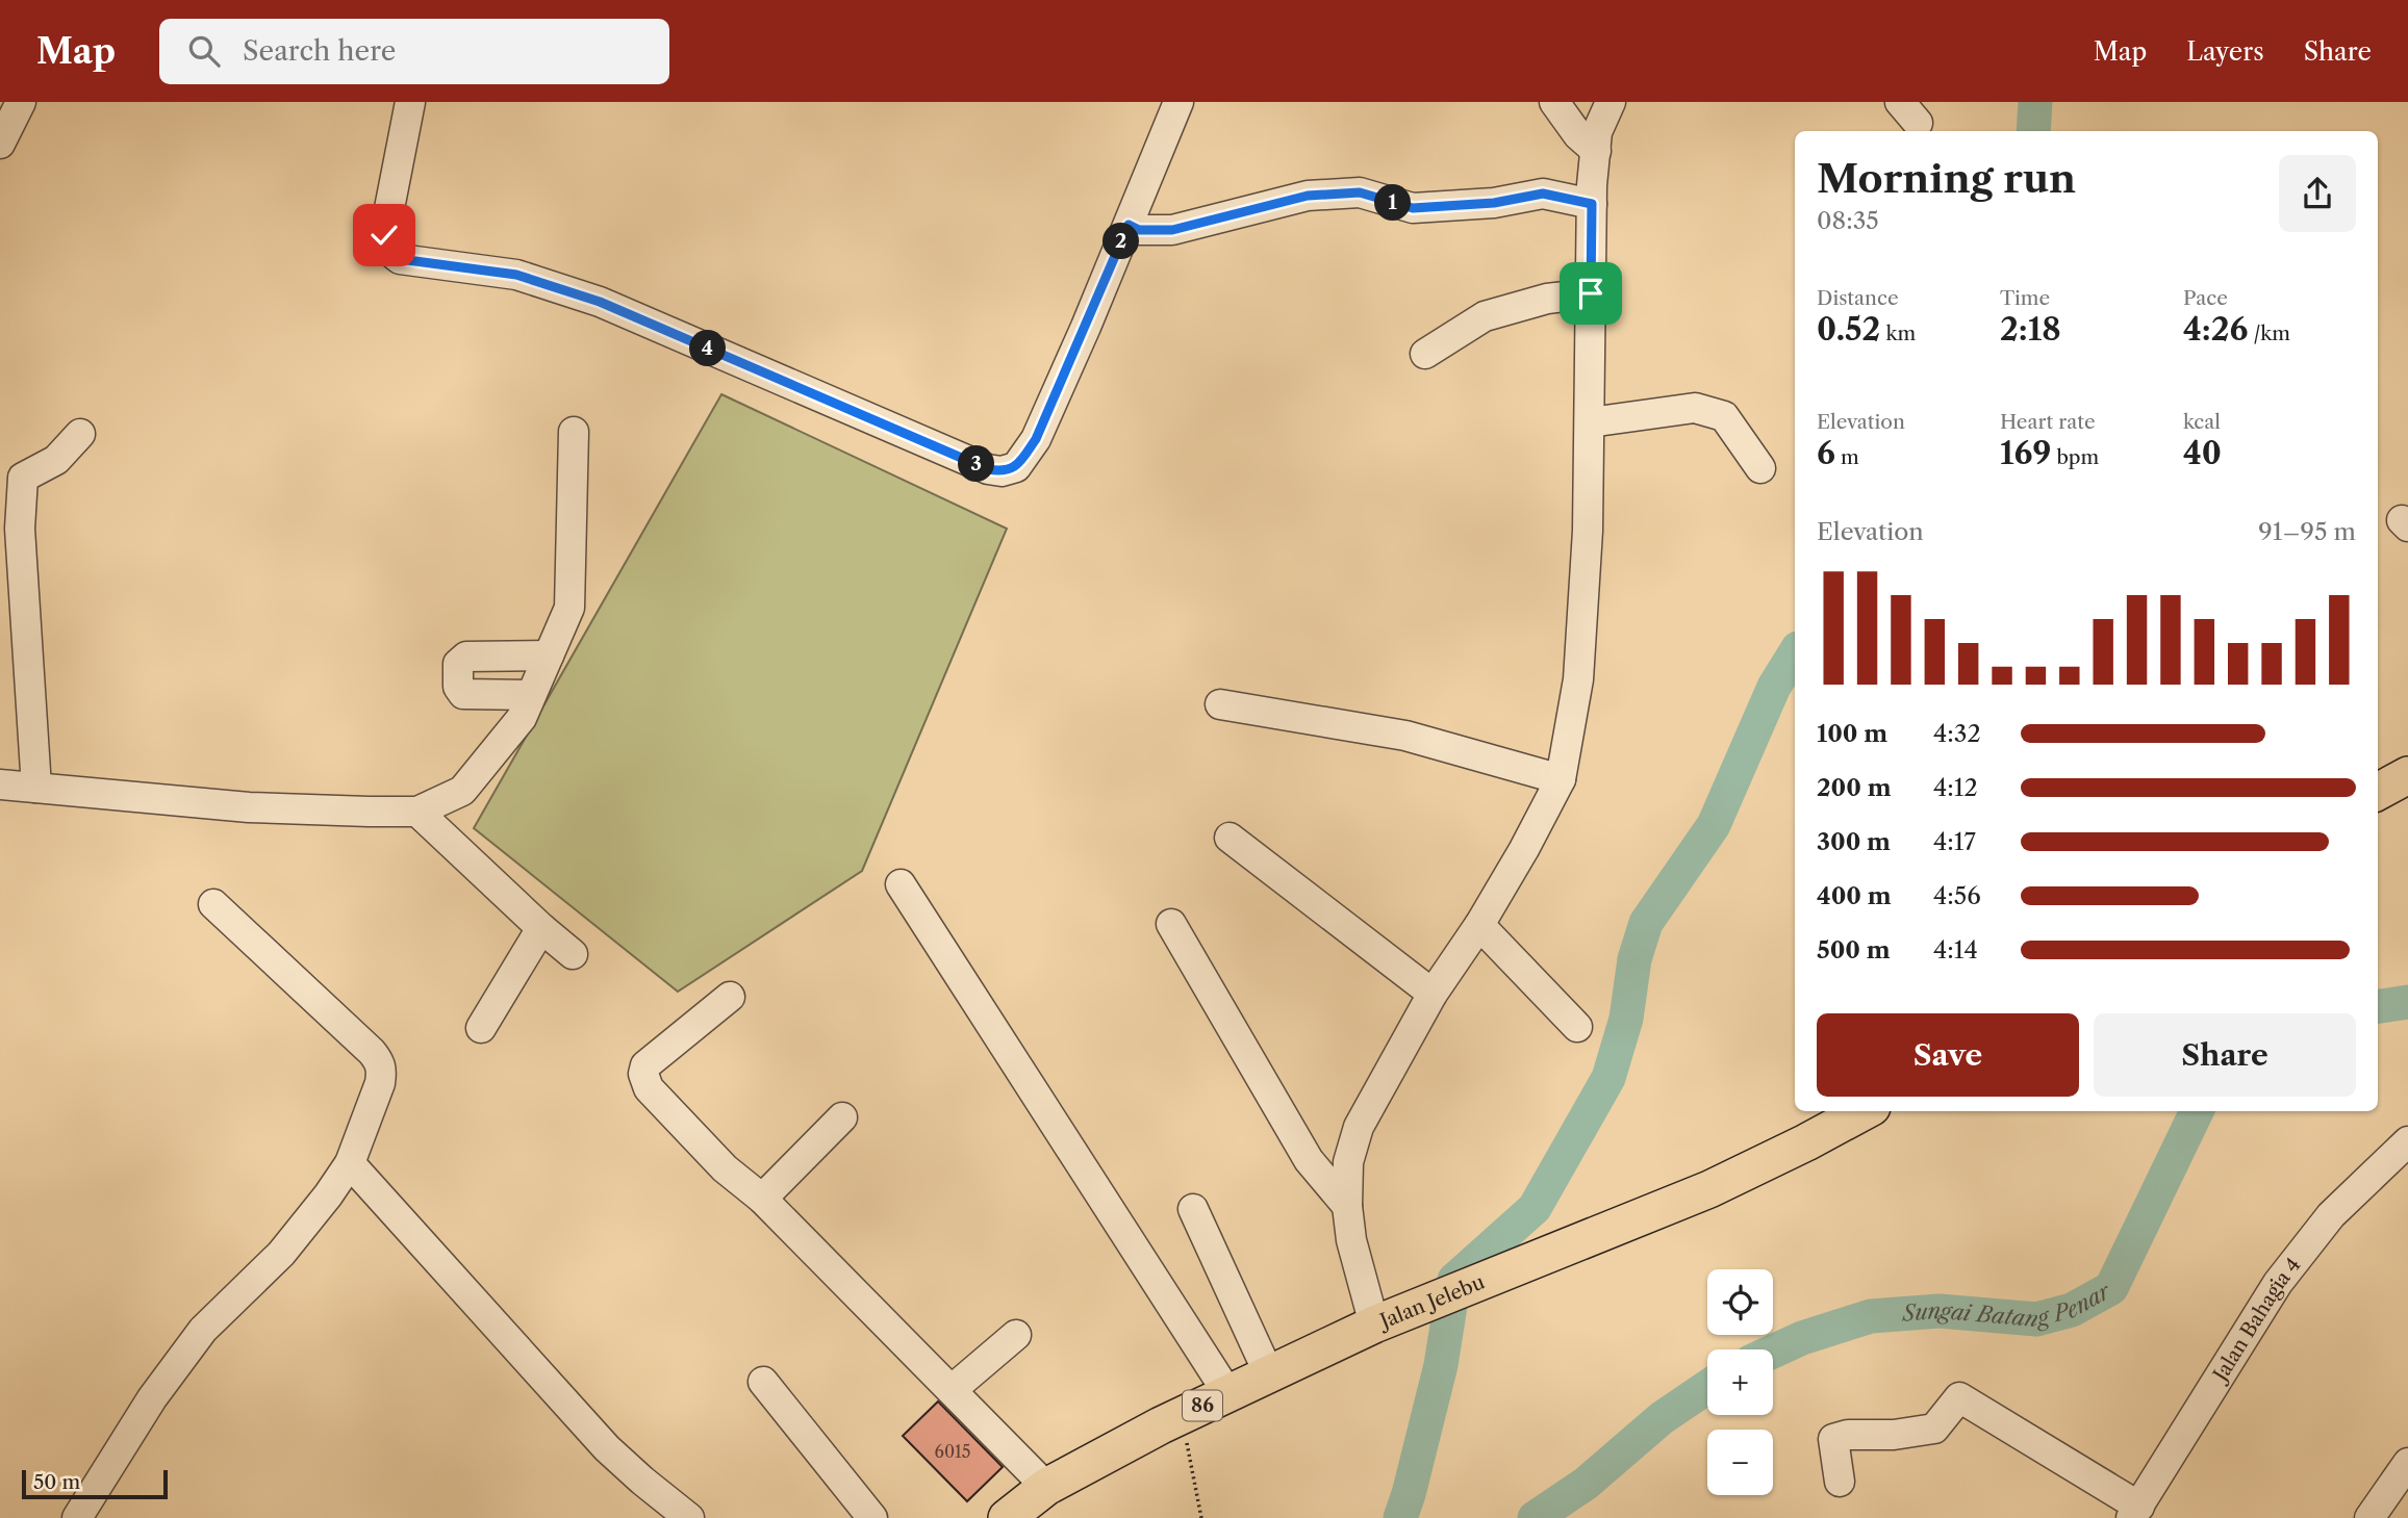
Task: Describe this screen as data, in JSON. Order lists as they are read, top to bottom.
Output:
{
  "streets": {
    "main road": ["Jalan Jelebu", "86"],
    "street": ["Jalan Bahagia 4"]
  },
  "water": ["Sungai Batang Penar"],
  "house_numbers": ["6015"],
  "scale_bar": "50 m",
  "page": {
    "header": "Map",
    "search": "Search here",
    "nav": ["Map", "Layers", "Share"],
    "heading": ["Morning run", "08:35"],
    "pins": [
      "1",
      "2",
      "4",
      "3"
    ],
    "stats": [
      ["Distance", "0.52 km"],
      ["Time", "2:18"],
      ["Pace", "4:26 /km"],
      ["Elevation", "6 m"],
      ["Heart rate", "169 bpm"],
      ["kcal", "40"]
    ],
    "chart": ["Elevation", "91–95 m"],
    "list": [
      {
        "name": "100 m",
        "note": "4:32"
      },
      {
        "name": "200 m",
        "note": "4:12"
      },
      {
        "name": "300 m",
        "note": "4:17"
      },
      {
        "name": "400 m",
        "note": "4:56"
      },
      {
        "name": "500 m",
        "note": "4:14"
      }
    ],
    "buttons": ["Save", "Share"],
    "map_buttons": ["+", "−"],
    "scale": "50 m"
  }
}
